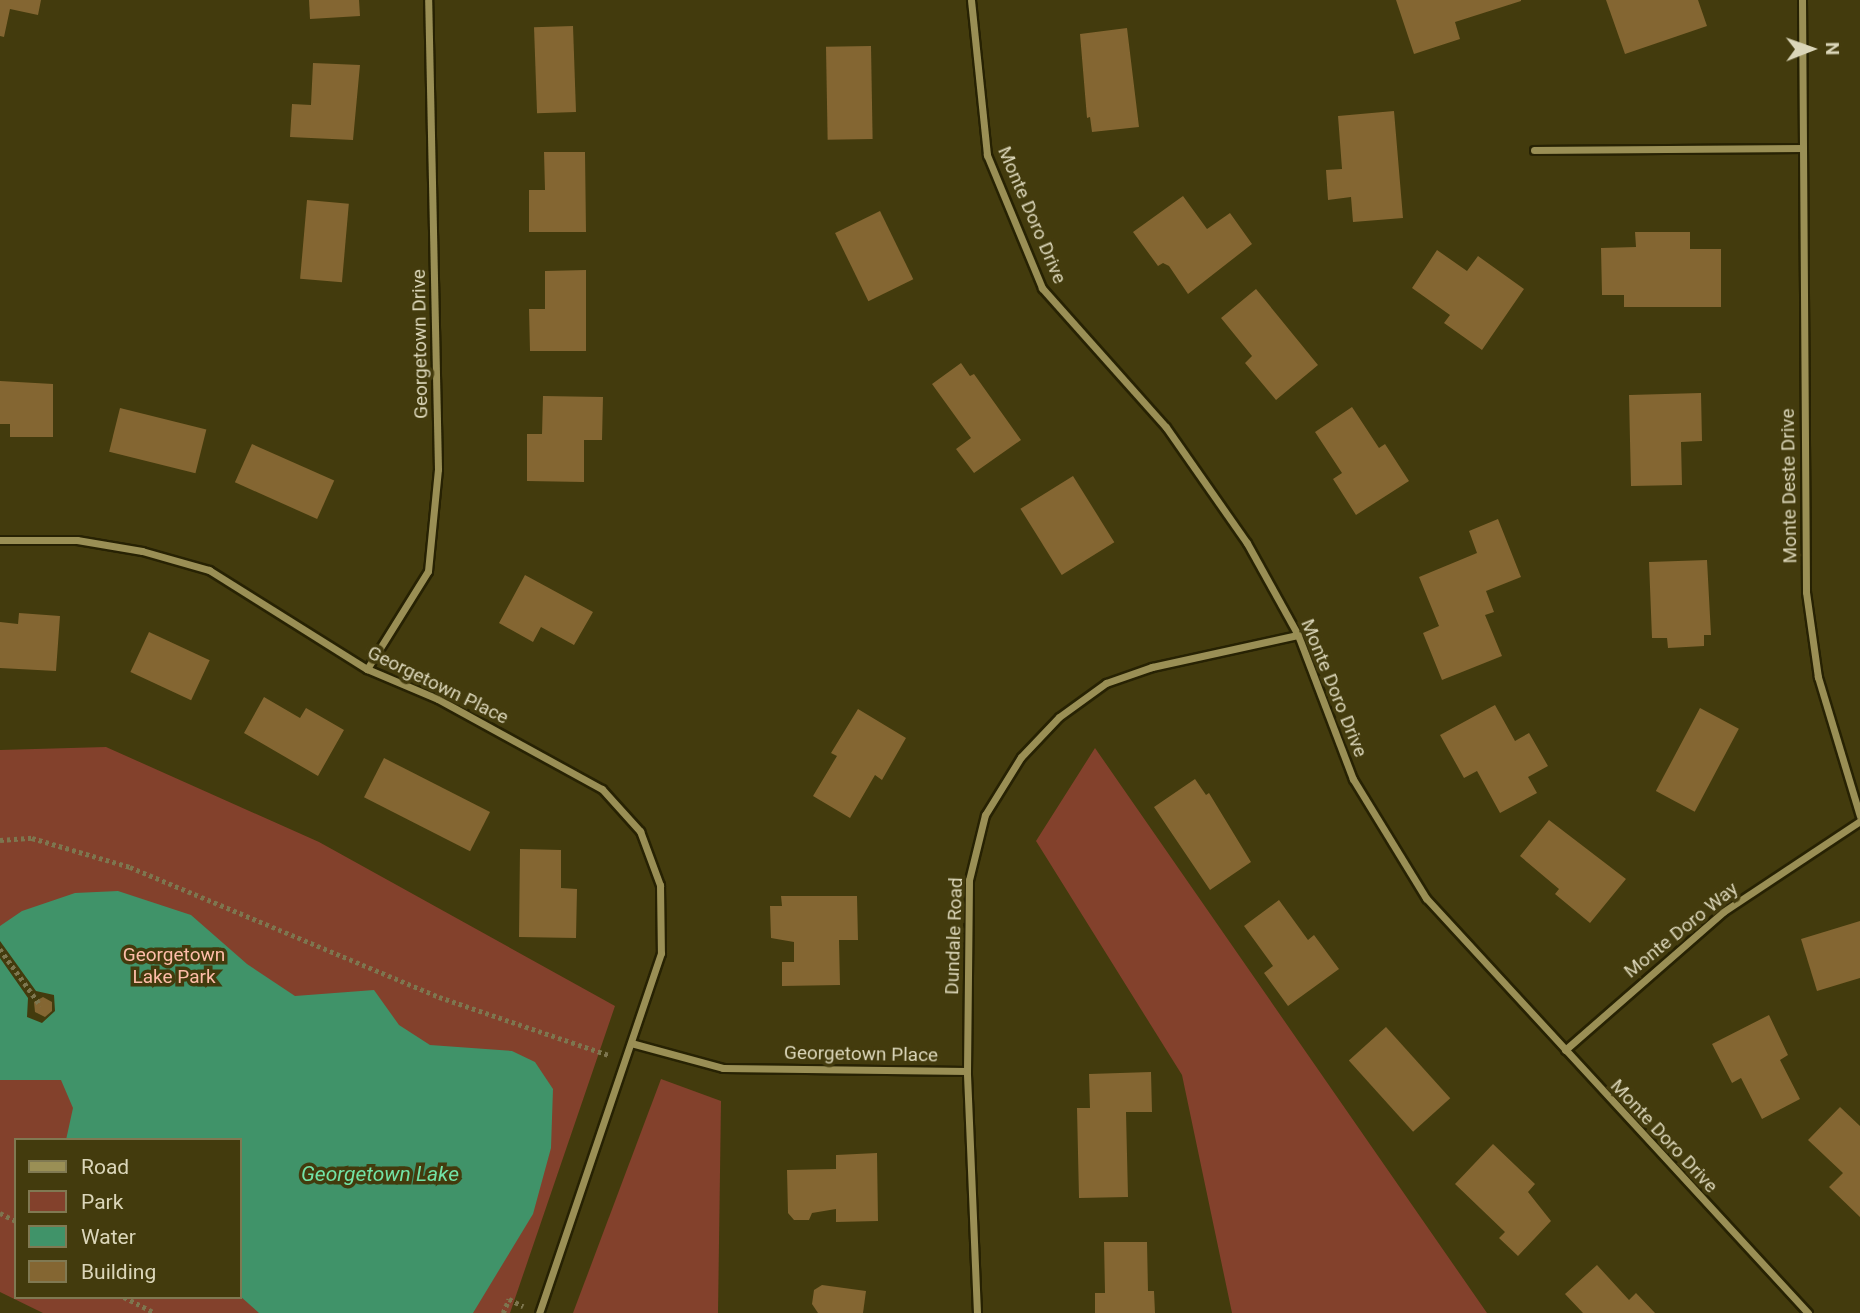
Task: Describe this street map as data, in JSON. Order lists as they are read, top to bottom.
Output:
{
  "streets": {
    "street": [
      "Monte Doro Drive",
      "Georgetown Drive",
      "Monte Deste Drive",
      "Georgetown Place",
      "Monte Doro Way",
      "Dundale Road"
    ]
  },
  "crossings": [
    ["Monte Doro Drive", "Monte Doro Way"],
    ["Monte Doro Drive", "Dundale Road"],
    ["Georgetown Drive", "Georgetown Place"],
    ["Monte Deste Drive", "Monte Doro Way"],
    ["Georgetown Place", "Dundale Road"]
  ],
  "water": ["Georgetown Lake"],
  "parks": ["Georgetown Lake Park"],
  "legend": [
    "Road",
    "Park",
    "Water",
    "Building"
  ],
  "north": "right"
}
